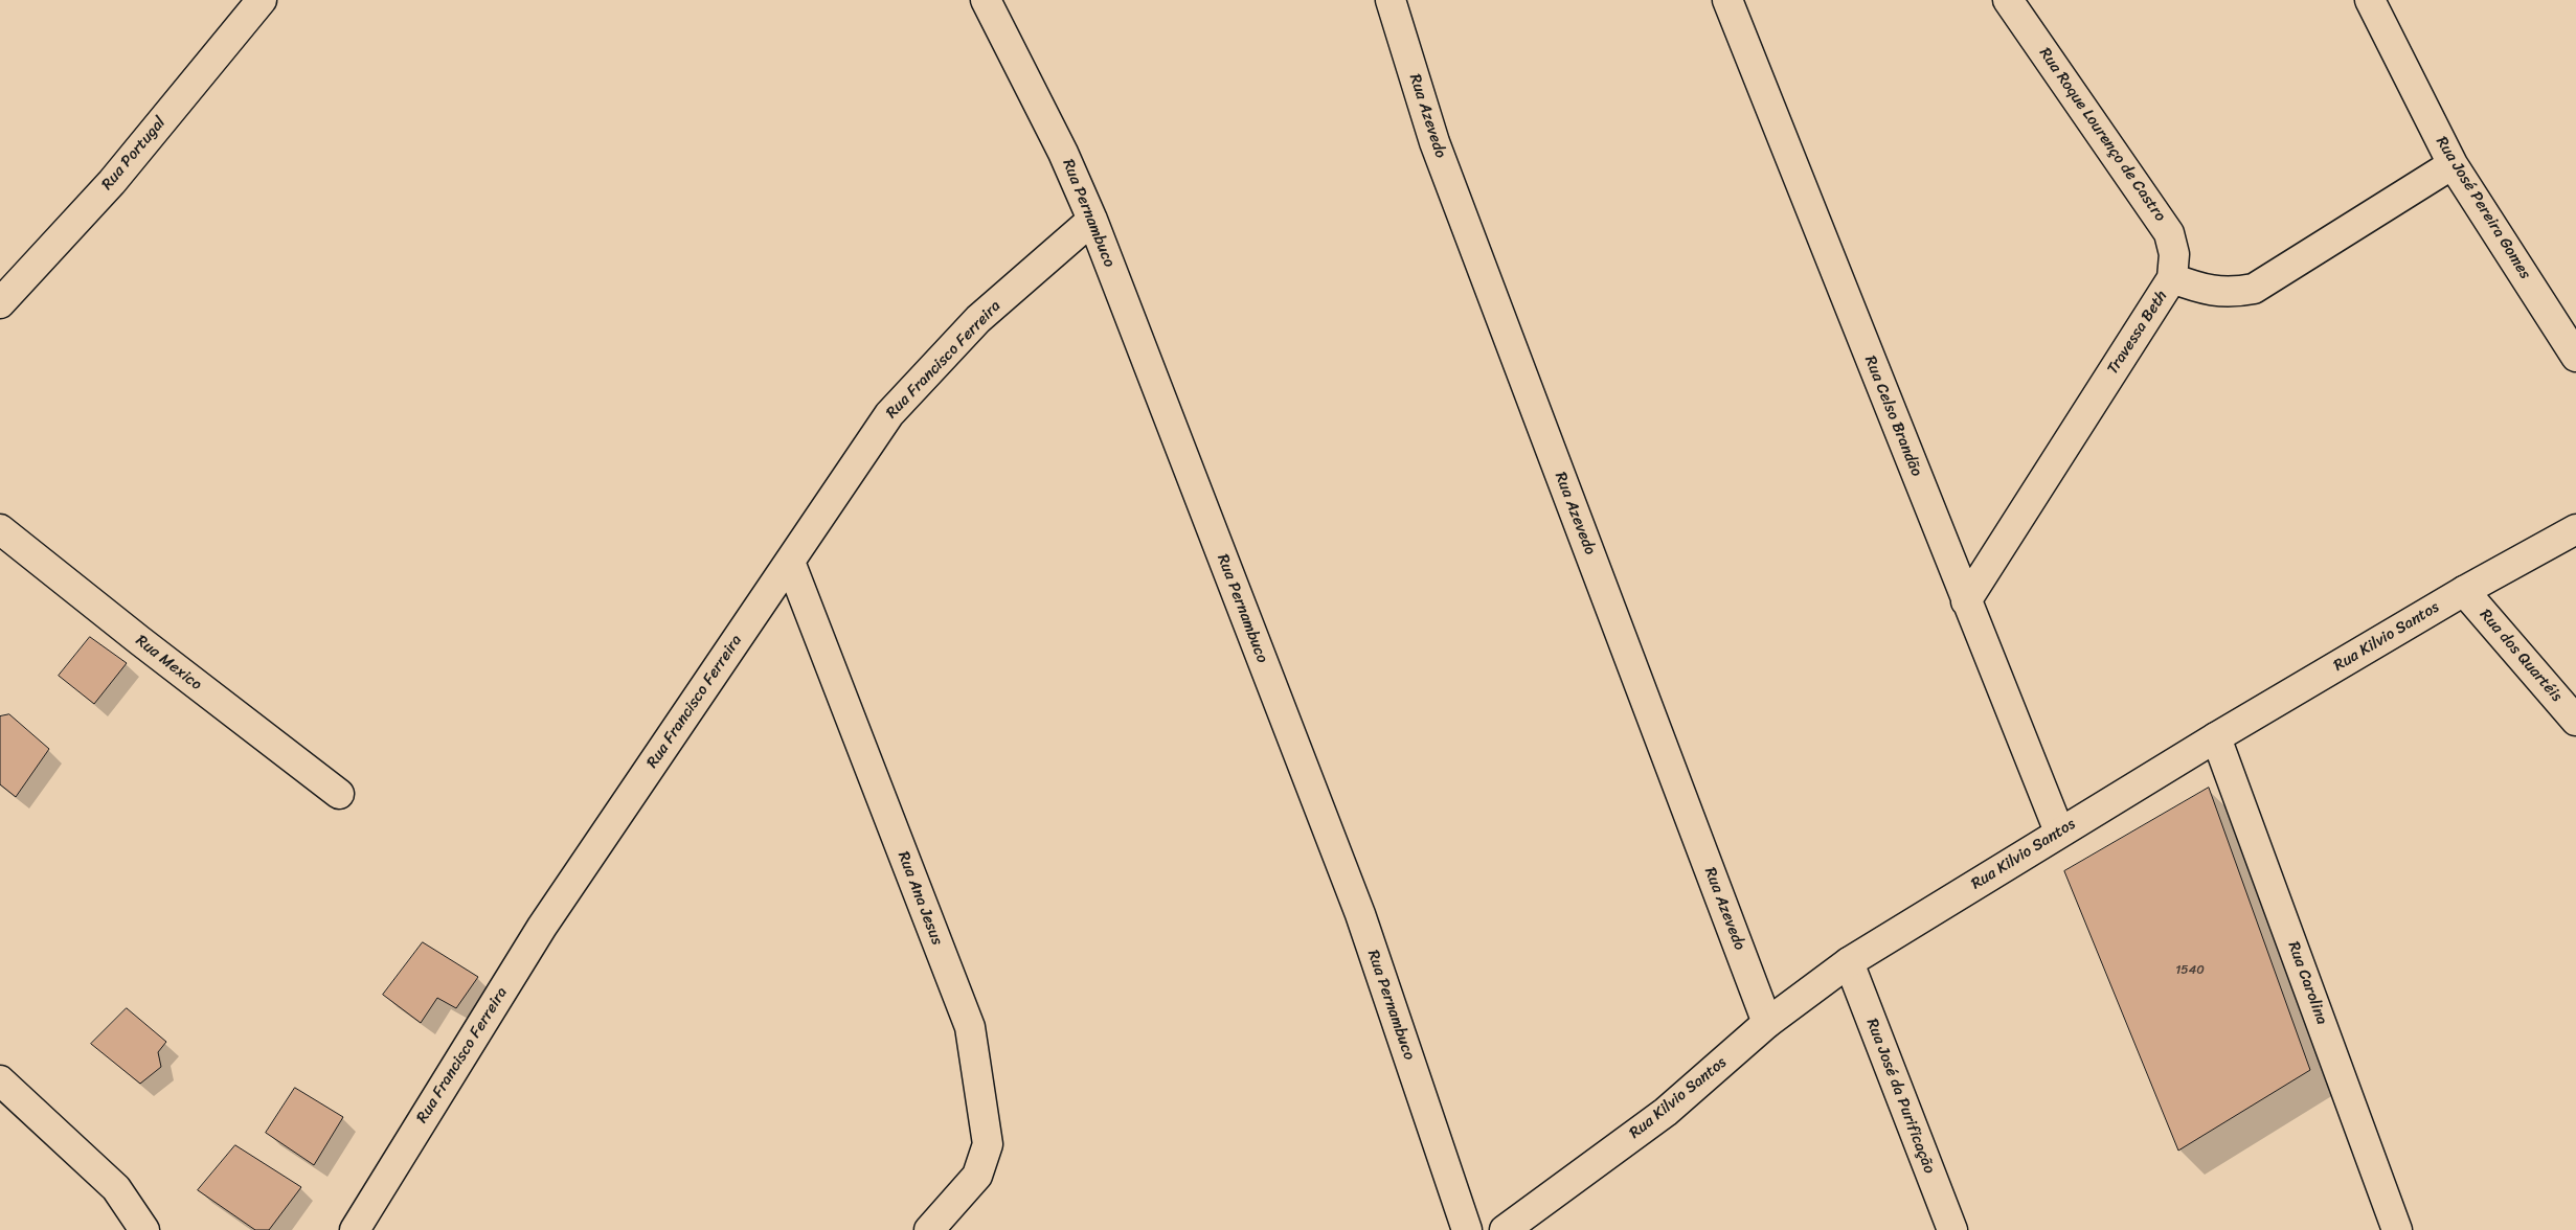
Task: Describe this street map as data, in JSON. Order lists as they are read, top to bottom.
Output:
{
  "streets": {
    "street": [
      "Rua Azevedo",
      "Rua Roque Lourenço de Castro",
      "Rua Portugal",
      "Rua José Pereira Gomes",
      "Rua Pernambuco",
      "Travessa Beth",
      "Rua Francisco Ferreira",
      "Rua Celso Brandão",
      "Rua Kilvio Santos",
      "Rua dos Quartéis",
      "Rua Mexico",
      "Rua Ana Jesus",
      "Rua Carolina",
      "Rua José da Purificação"
    ]
  },
  "crossings": [
    ["Rua Azevedo", "Rua Kilvio Santos"],
    ["Rua Roque Lourenço de Castro", "Travessa Beth"],
    ["Rua José Pereira Gomes", "Travessa Beth"],
    ["Rua Pernambuco", "Rua Francisco Ferreira"],
    ["Travessa Beth", "Rua Celso Brandão"],
    ["Rua Francisco Ferreira", "Rua Ana Jesus"],
    ["Rua Celso Brandão", "Rua Kilvio Santos"],
    ["Rua Kilvio Santos", "Rua dos Quartéis"],
    ["Rua Kilvio Santos", "Rua Carolina"],
    ["Rua Kilvio Santos", "Rua José da Purificação"]
  ],
  "house_numbers": ["1540"]
}
